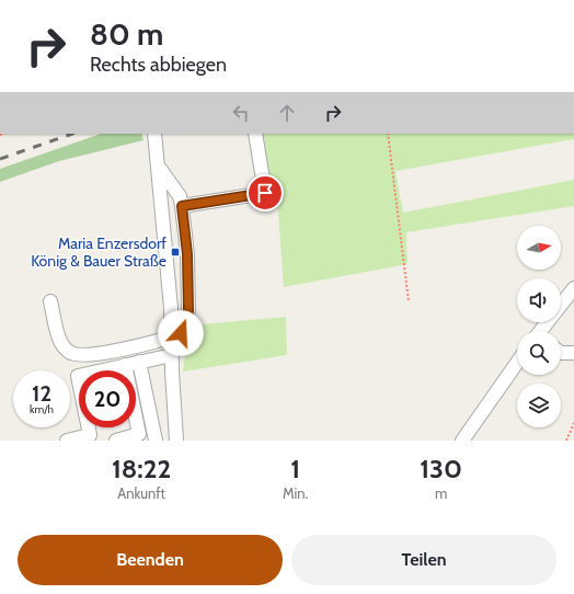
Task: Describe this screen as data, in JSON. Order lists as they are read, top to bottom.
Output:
{
  "places": {
    "transit": ["Maria Enzersdorf König & Bauer Straße"]
  },
  "north": "right",
  "page": {
    "turn": ["80 m", "Rechts abbiegen"],
    "speed": "12 km/h",
    "limit": "20",
    "eta": [
      "18:22",
      "Ankunft",
      "1",
      "Min.",
      "130",
      "m"
    ],
    "buttons": ["Beenden", "Teilen"]
  }
}
